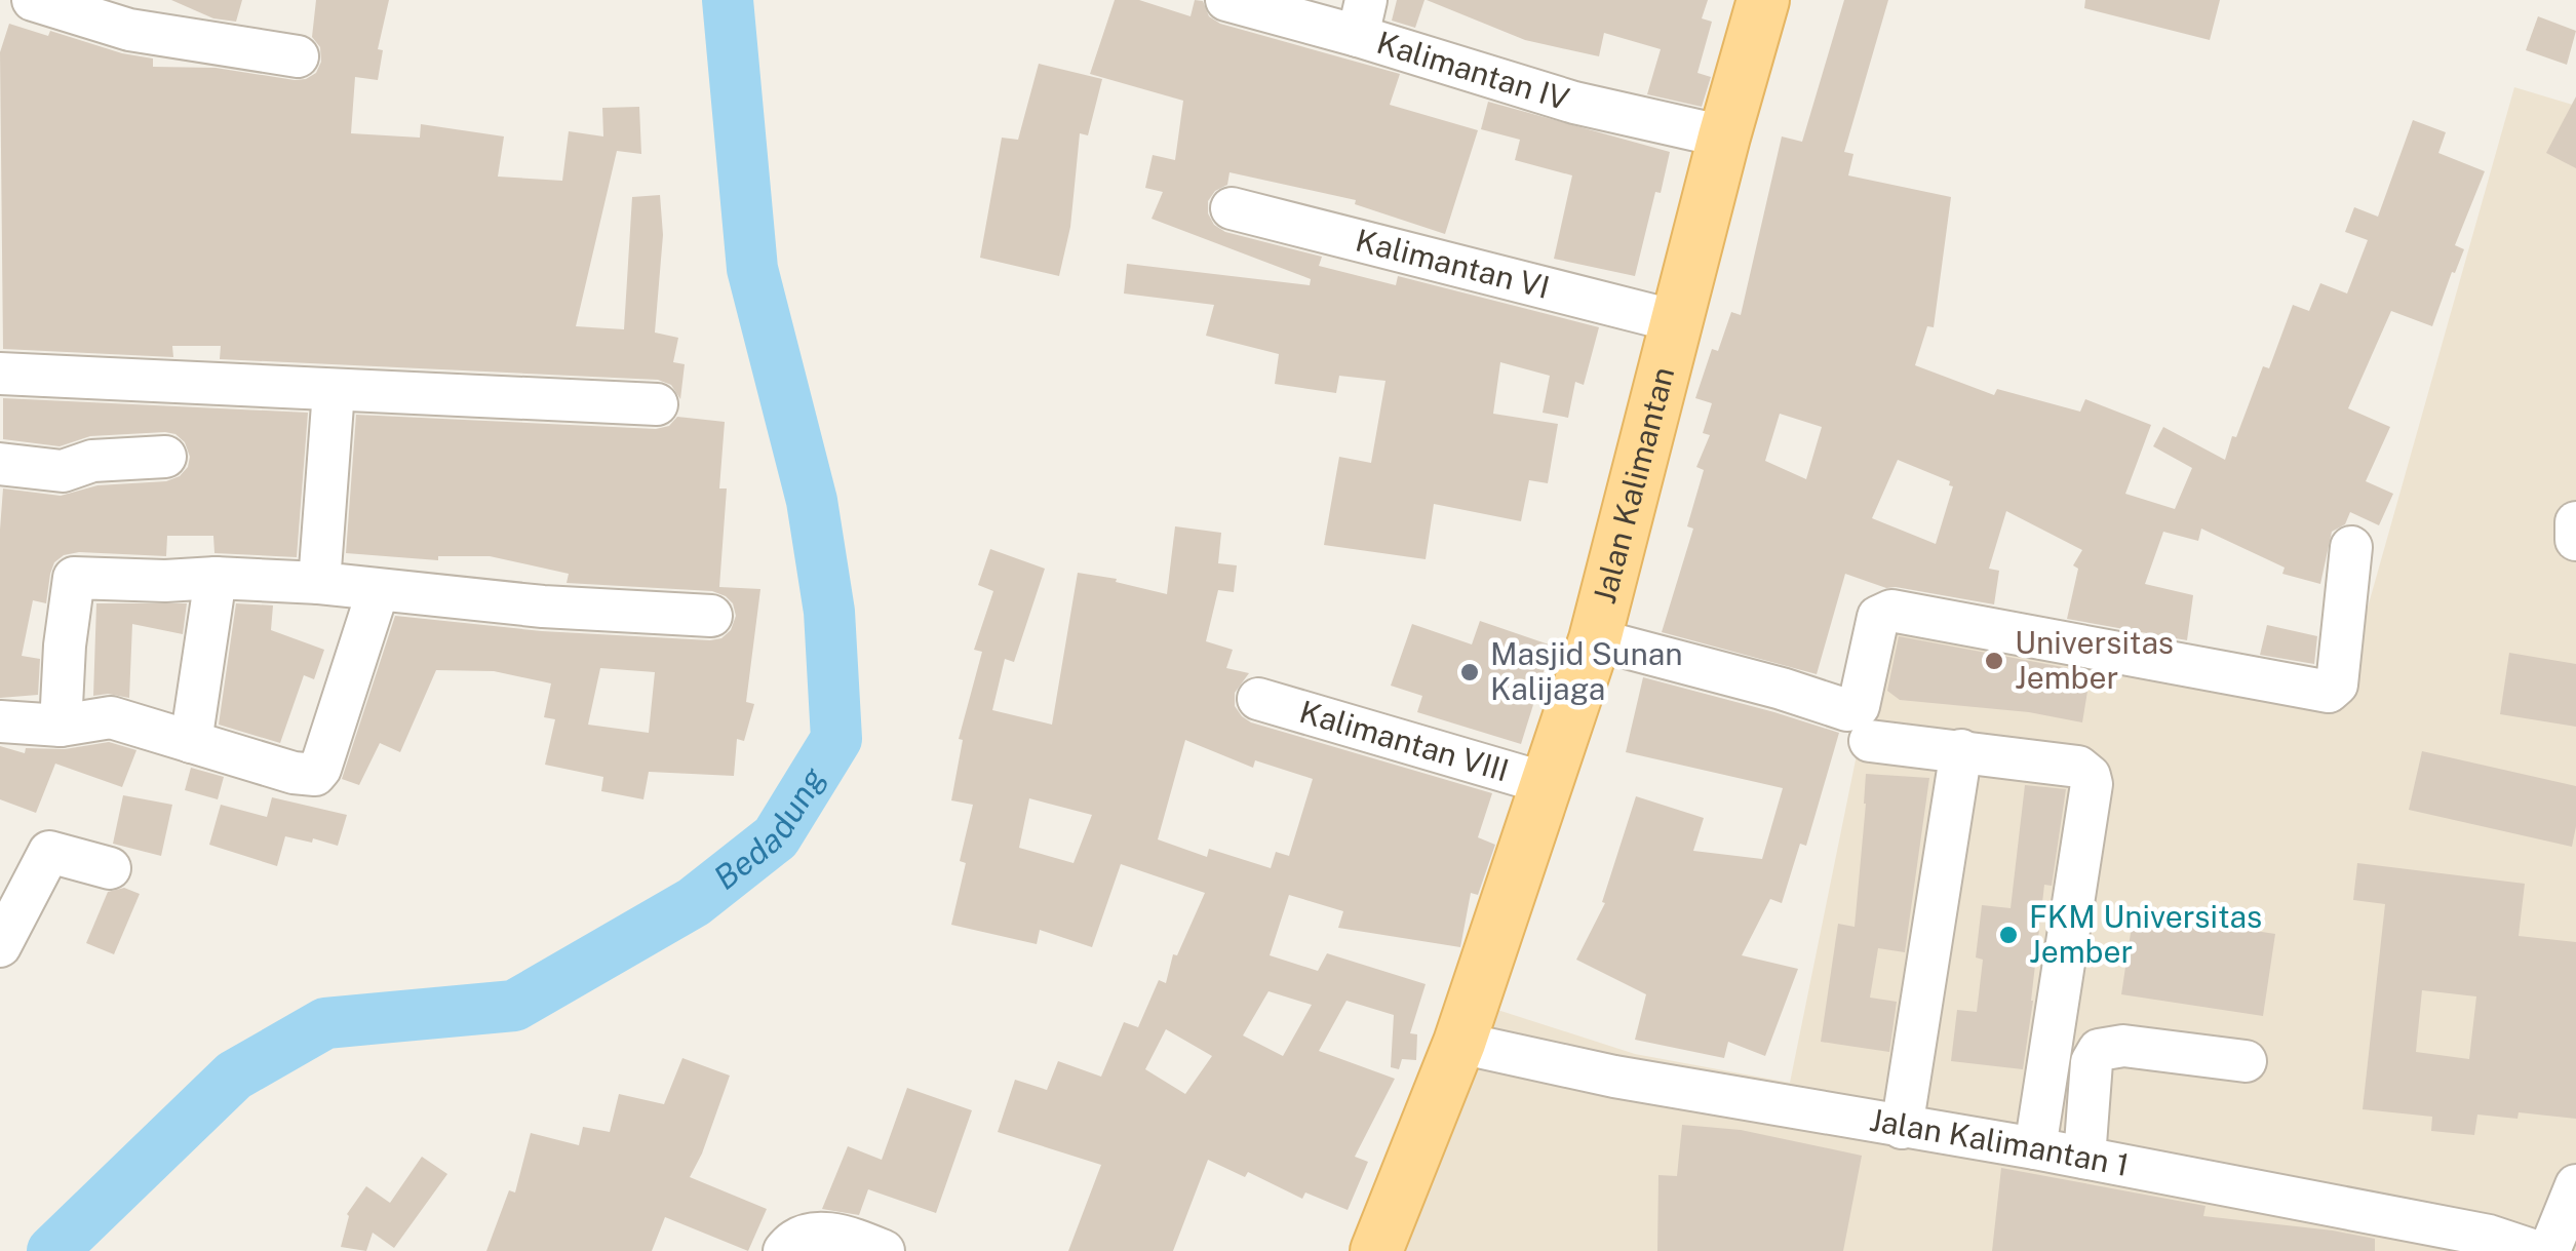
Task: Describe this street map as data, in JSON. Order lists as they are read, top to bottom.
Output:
{
  "streets": {
    "main road": ["Jalan Kalimantan"],
    "street": [
      "Kalimantan IV",
      "Kalimantan VI",
      "Kalimantan VIII",
      "Jalan Kalimantan 1"
    ]
  },
  "crossings": [
    ["Kalimantan IV", "Jalan Kalimantan"],
    ["Kalimantan VI", "Jalan Kalimantan"],
    ["Jalan Kalimantan", "Kalimantan VIII"],
    ["Jalan Kalimantan", "Jalan Kalimantan 1"]
  ],
  "water": ["Bedadung"],
  "places": ["Universitas Jember", "Masjid Sunan Kalijaga", "FKM Universitas Jember"]
}
